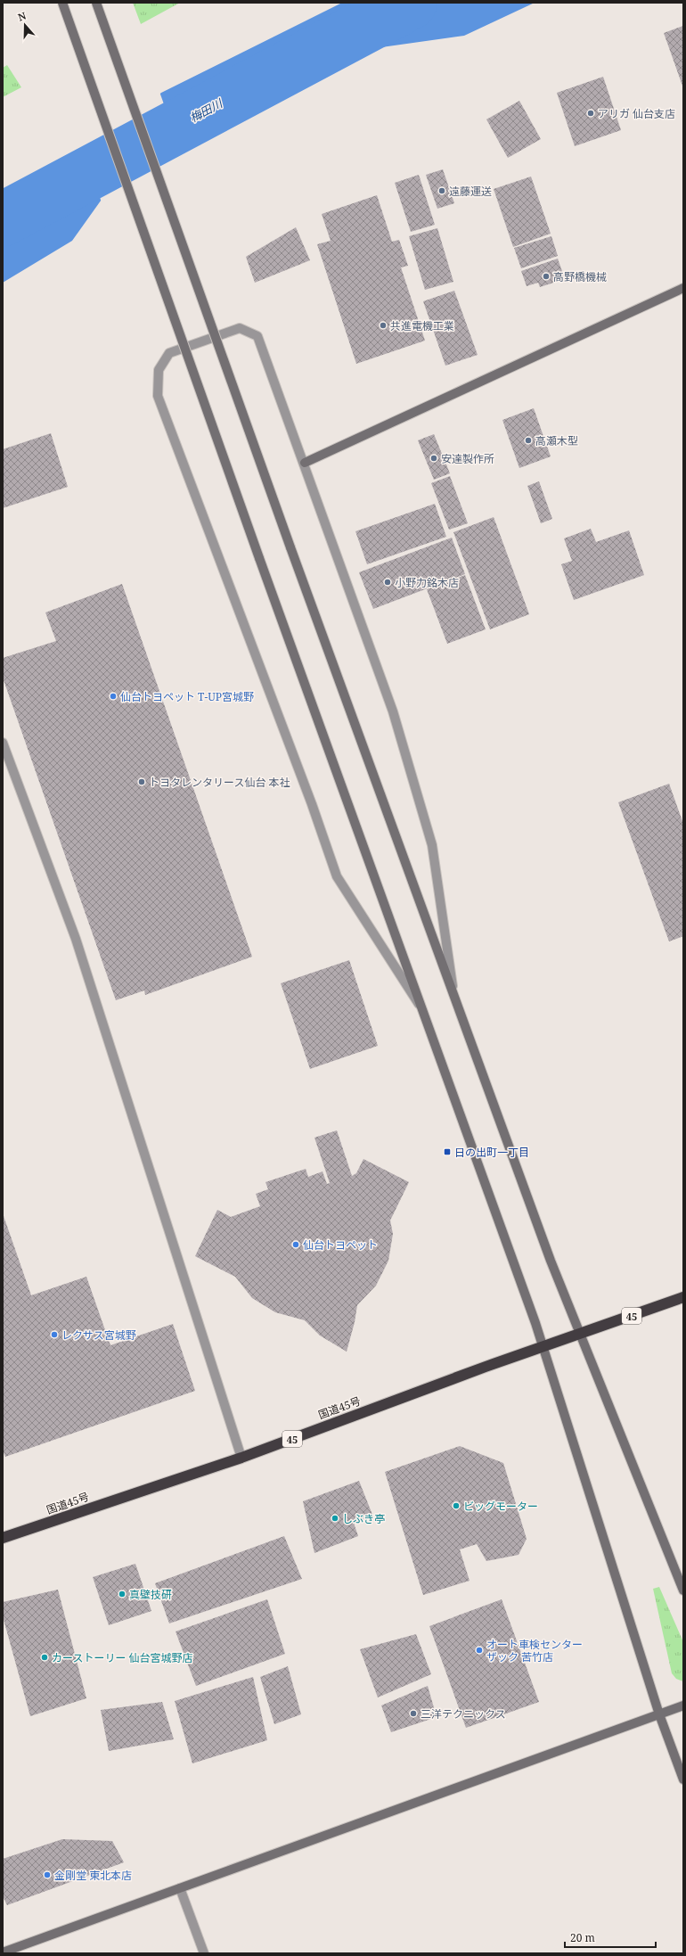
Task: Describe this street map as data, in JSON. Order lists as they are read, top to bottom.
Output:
{
  "streets": {
    "highway": ["45", "国道45号"]
  },
  "water": ["梅田川"],
  "places": {
    "other": [
      "アリガ 仙台支店",
      "遠藤運送",
      "高野橋機械",
      "共進電機工業",
      "高瀬木型",
      "安達製作所",
      "小野力銘木店",
      "仙台トヨペット T-UP宮城野",
      "トヨタレンタリース仙台 本社",
      "仙台トヨペット",
      "レクサス宮城野",
      "ビッグモーター",
      "しぶき亭",
      "真壁技研",
      "オート車検センター ザック 苦竹店",
      "カーストーリー 仙台宮城野店",
      "三洋テクニックス",
      "金剛堂 東北本店"
    ],
    "transit": ["日の出町一丁目"]
  },
  "scale_bar": "20 m",
  "north": "top"
}
